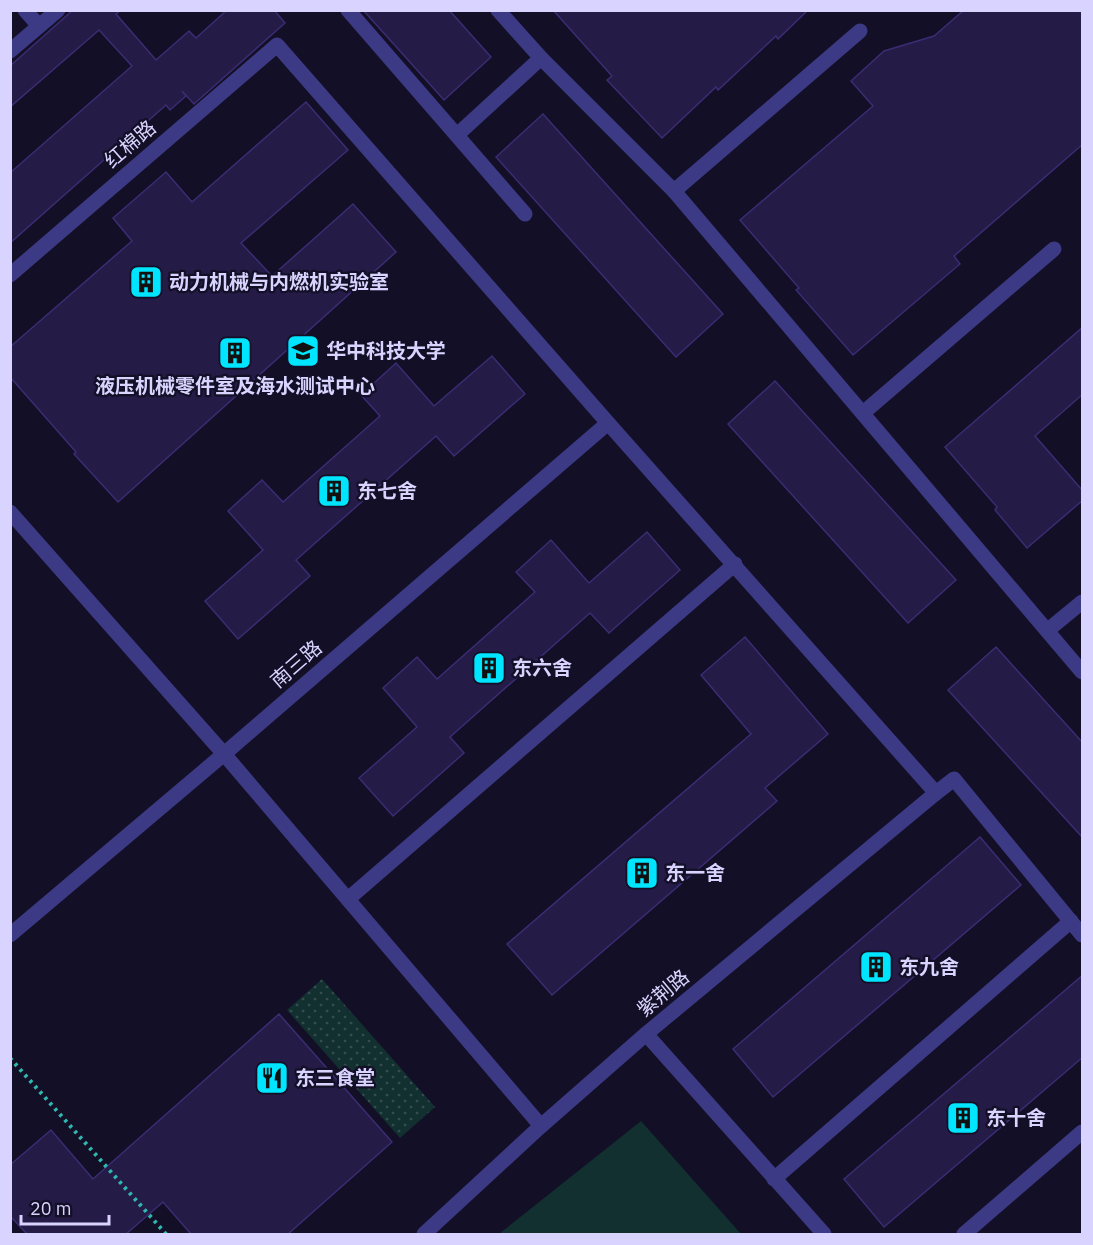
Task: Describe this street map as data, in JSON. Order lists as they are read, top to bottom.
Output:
{
  "streets": {
    "street": ["红棉路", "南三路", "紫荆路"]
  },
  "crossings": [
    ["红棉路", "南三路"]
  ],
  "places": {
    "building": [
      "动力机械与内燃机实验室",
      "液压机械零件室及海水测试中心",
      "东七舍",
      "东六舍",
      "东一舍",
      "东九舍",
      "东十舍"
    ],
    "school or university": ["华中科技大学"],
    "restaurant": ["东三食堂"]
  },
  "scale_bar": "20 m"
}
